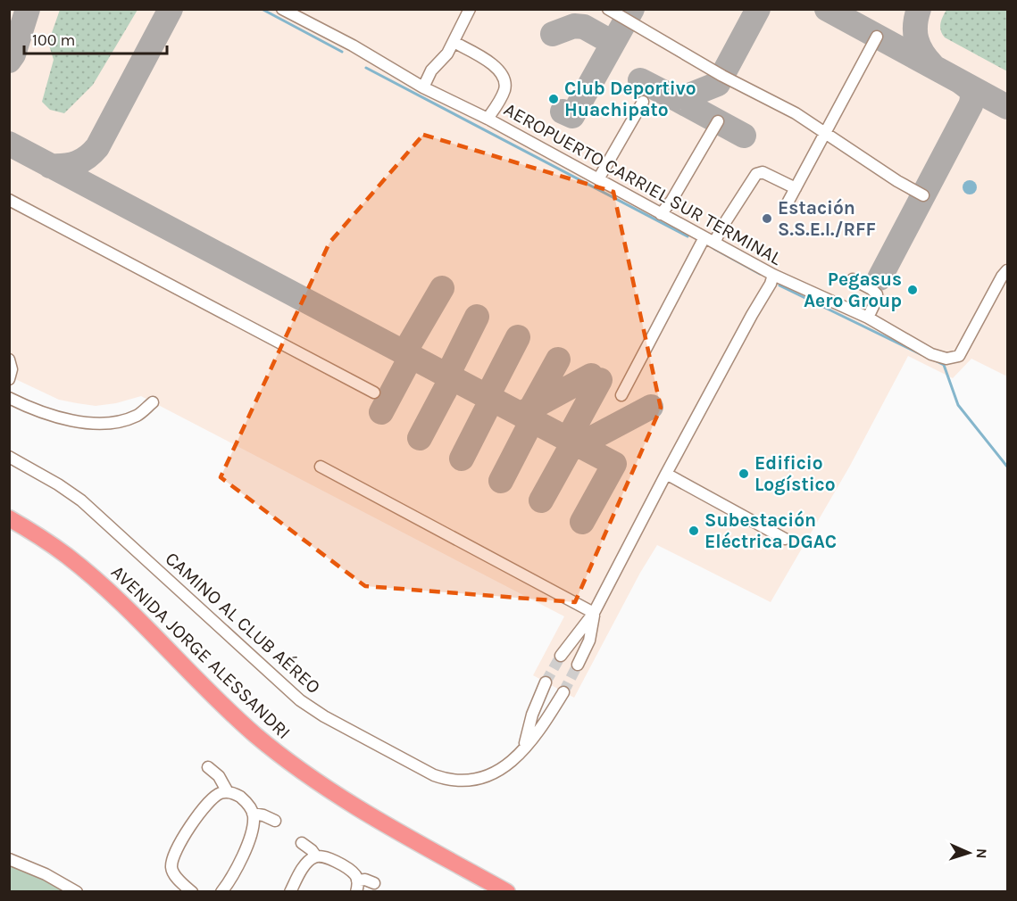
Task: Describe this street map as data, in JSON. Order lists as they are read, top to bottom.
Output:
{
  "streets": {
    "highway": ["AVENIDA JORGE ALESSANDRI"],
    "street": ["AEROPUERTO CARRIEL SUR TERMINAL", "CAMINO AL CLUB AÉREO"]
  },
  "places": [
    "Club Deportivo Huachipato",
    "Estación S.S.E.I./RFF",
    "Pegasus Aero Group",
    "Edificio Logístico",
    "Subestación Eléctrica DGAC"
  ],
  "scale_bar": "100 m",
  "north": "right"
}
